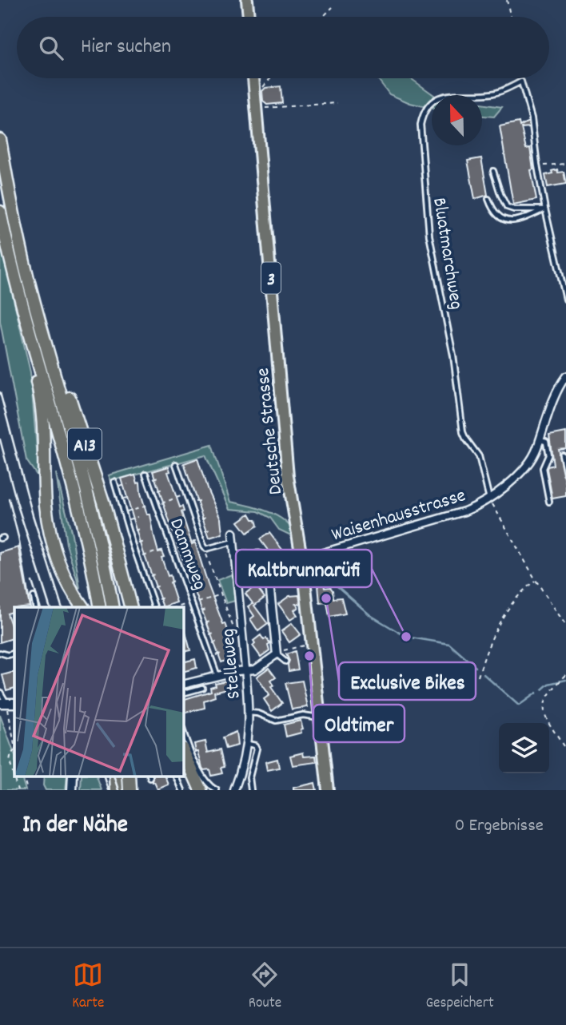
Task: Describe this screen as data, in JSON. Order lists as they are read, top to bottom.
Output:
{
  "streets": {
    "highway": ["A13"],
    "main road": ["3", "Deutsche Strasse"],
    "street": ["Waisenhausstrasse", "Stelleweg"],
    "lane": ["Bluatmarchweg", "Dammweg"]
  },
  "crossings": [
    ["Bluatmarchweg", "Waisenhausstrasse"],
    ["Deutsche Strasse", "Waisenhausstrasse"]
  ],
  "places": ["Exclusive Bikes", "Kaltbrunnarüfi", "Oldtimer"],
  "north": "top",
  "page": {
    "search": "Hier suchen",
    "heading": ["In der Nähe", "0 Ergebnisse"],
    "nav": ["Karte", "Route", "Gespeichert"]
  }
}
